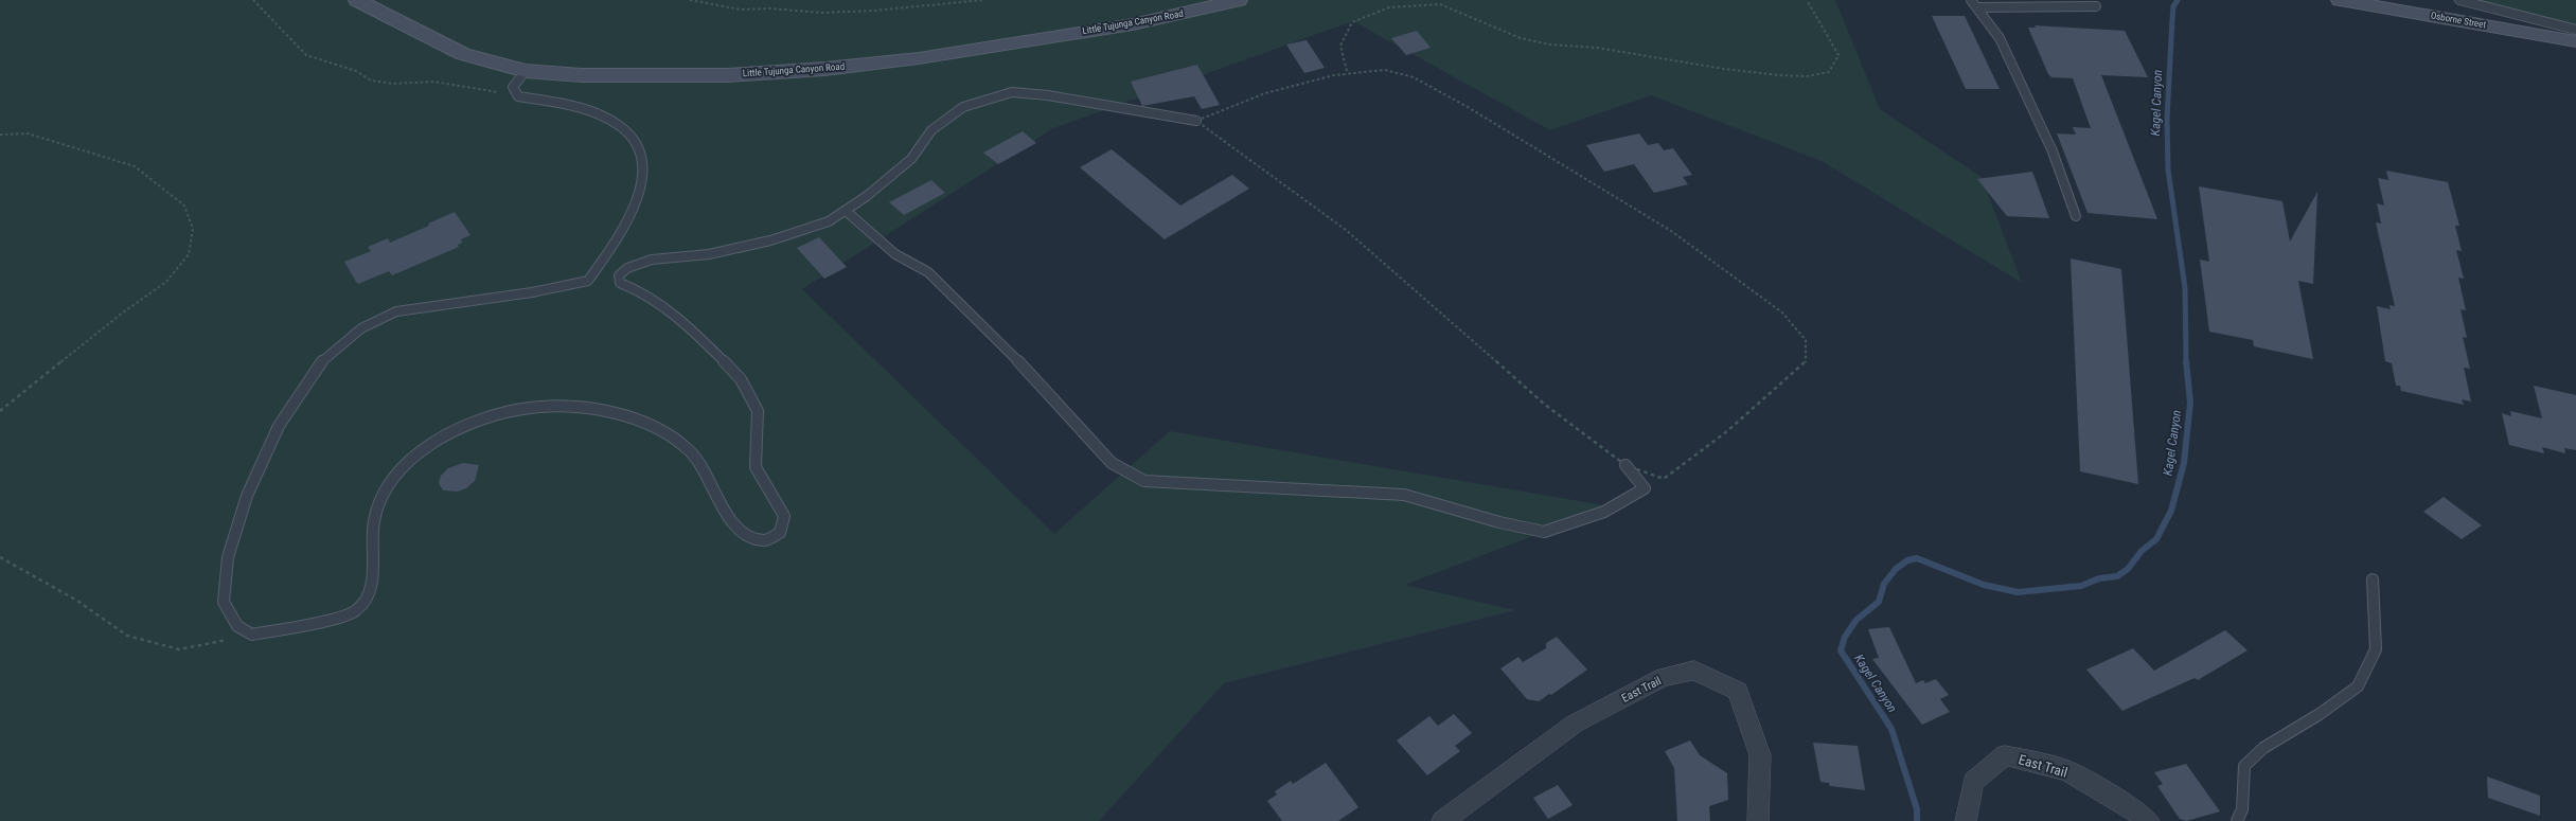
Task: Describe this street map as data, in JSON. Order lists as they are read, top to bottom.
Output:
{
  "streets": {
    "main road": ["Osborne Street", "Little Tujunga Canyon Road"],
    "street": ["East Trail"]
  },
  "water": ["Kagel Canyon"]
}
